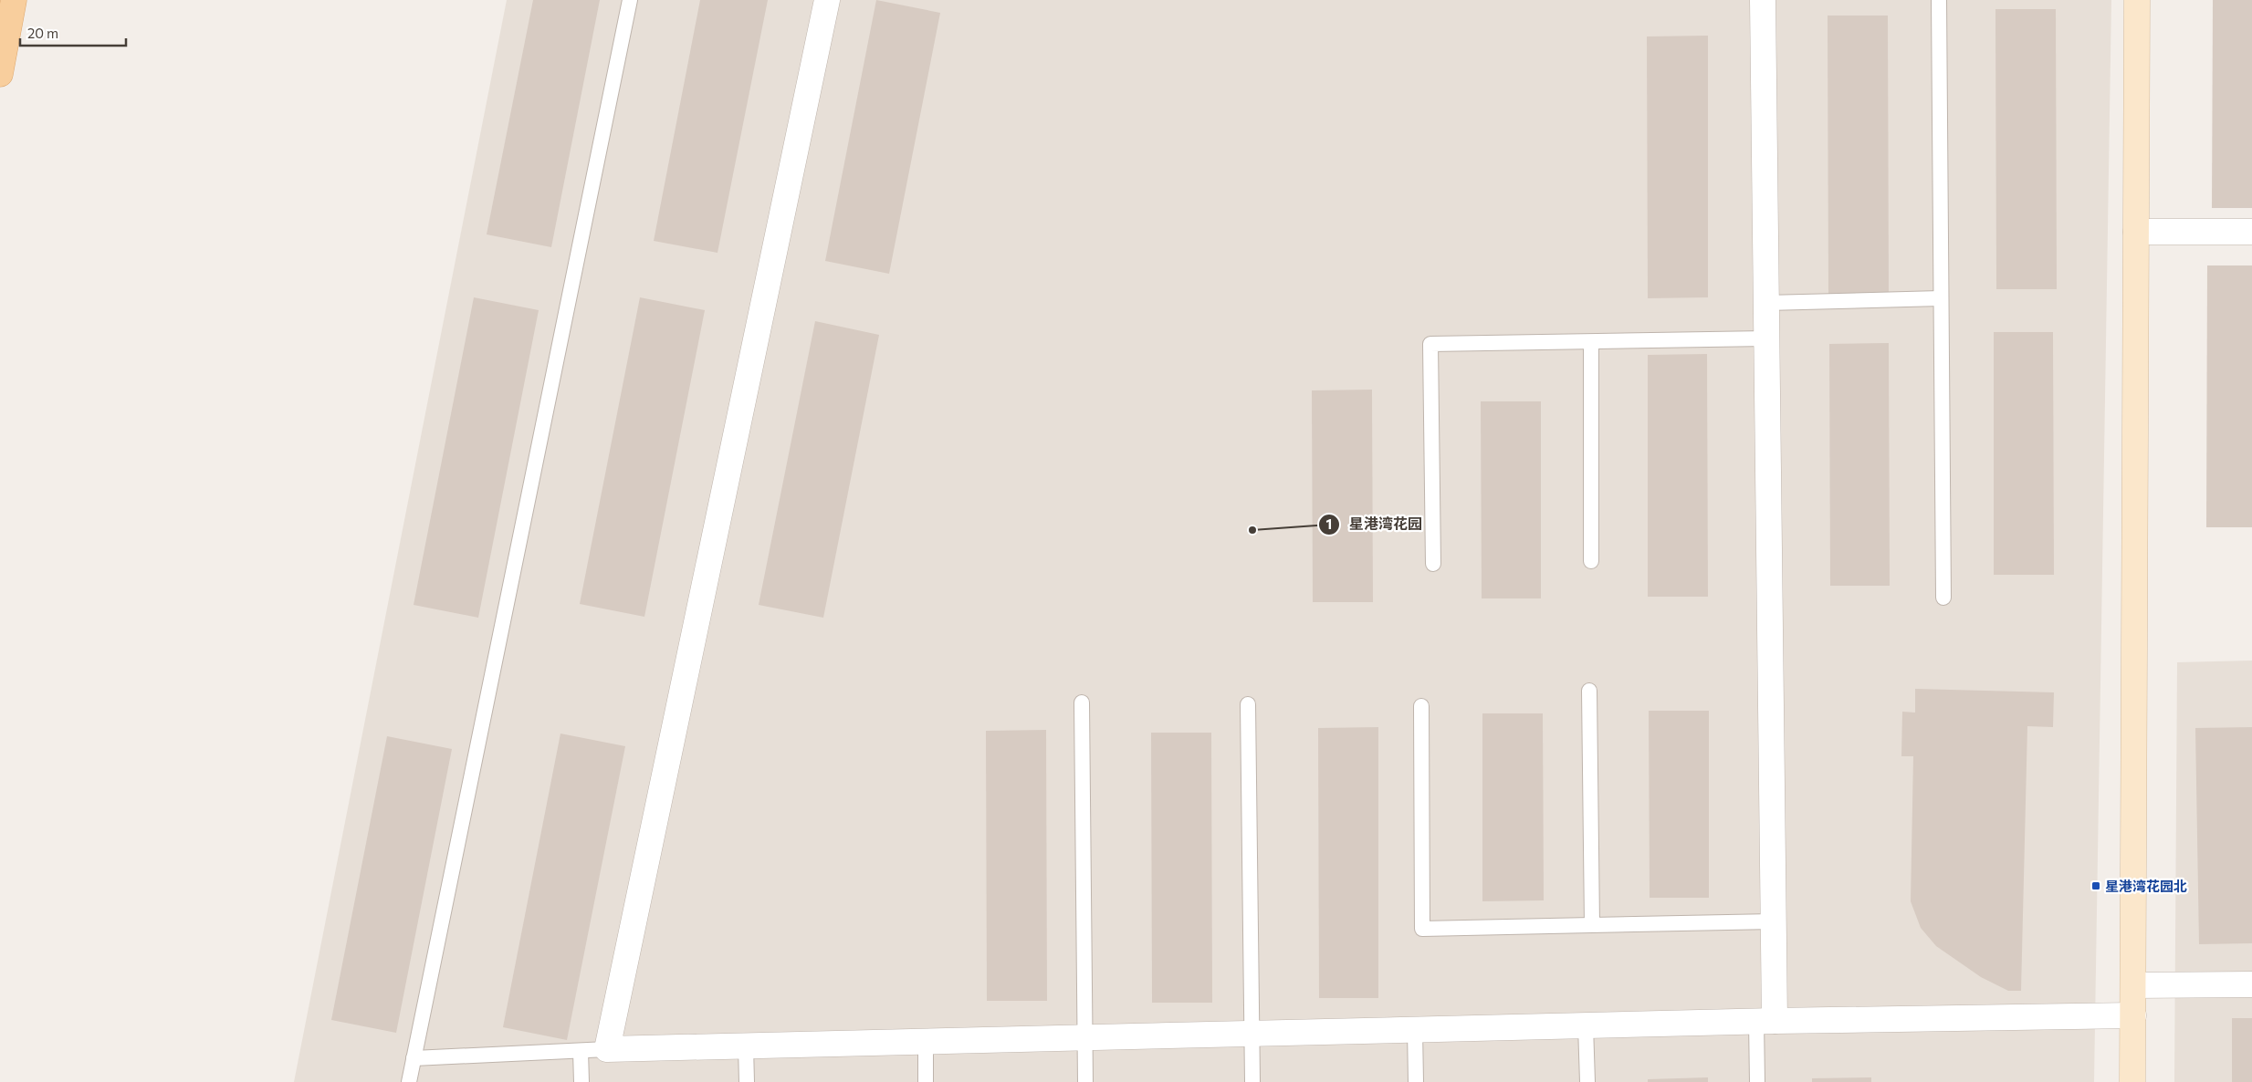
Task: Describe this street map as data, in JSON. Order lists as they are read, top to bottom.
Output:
{
  "places": {
    "other": ["星港湾花园"],
    "transit": ["星港湾花园北"]
  },
  "scale_bar": "20 m"
}
